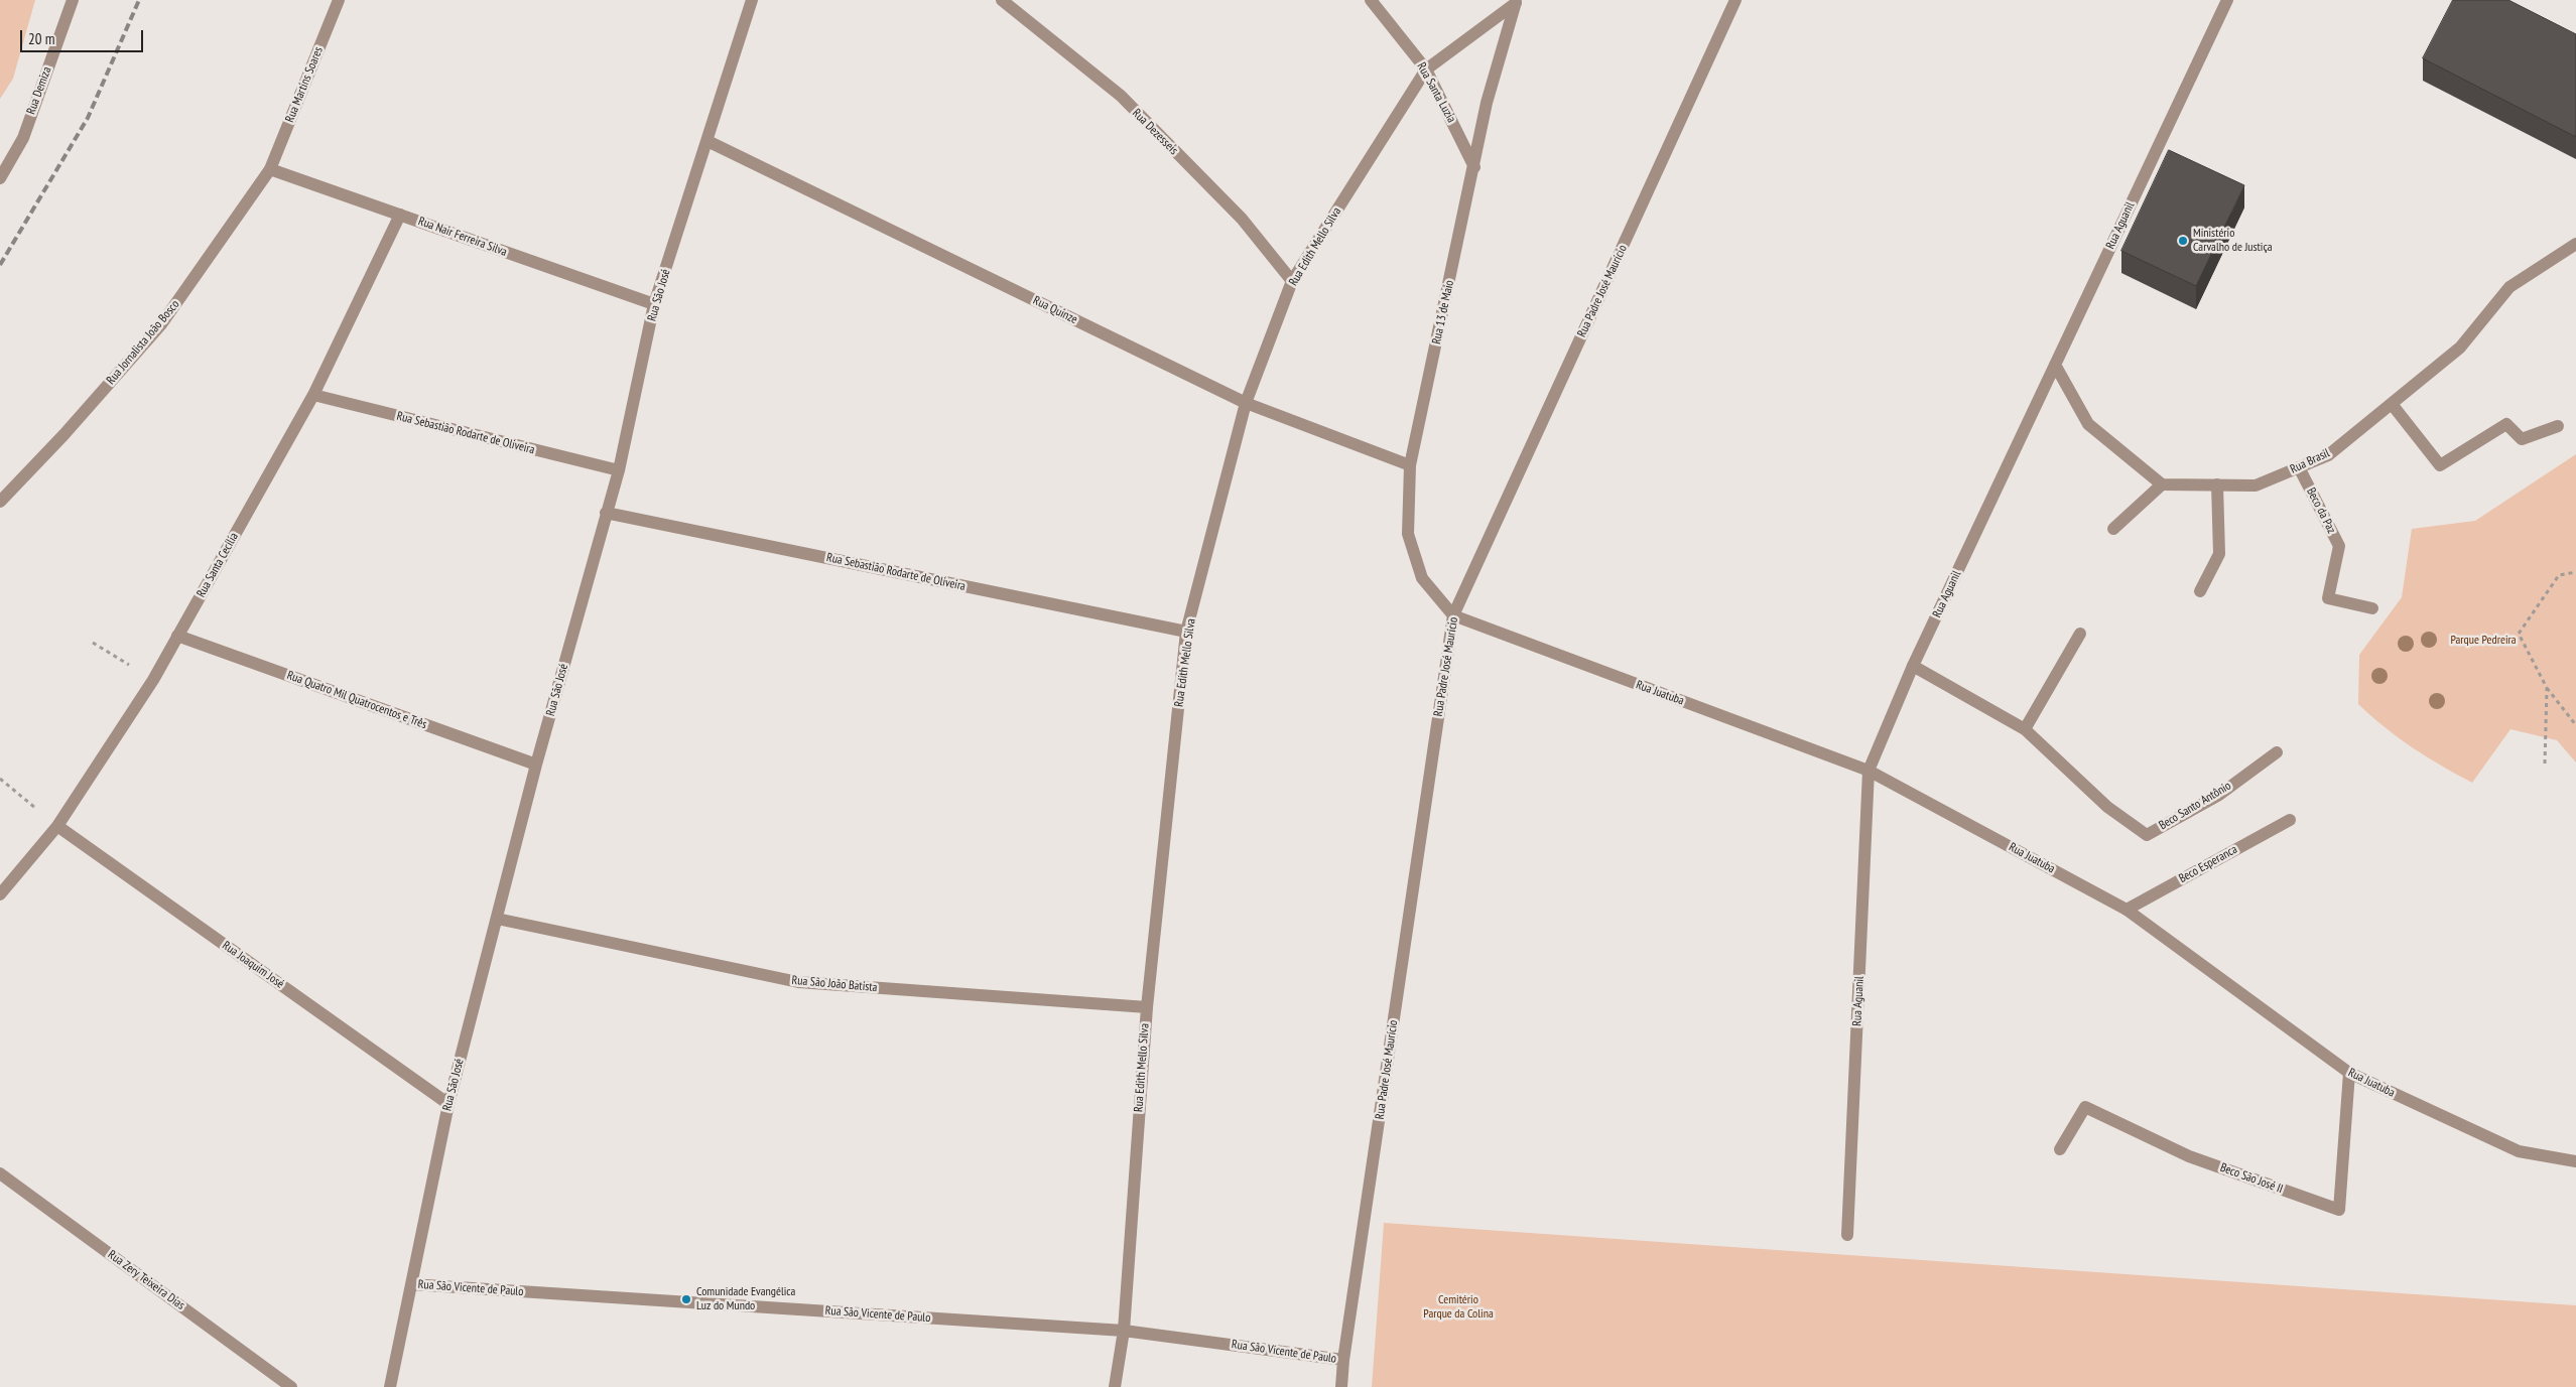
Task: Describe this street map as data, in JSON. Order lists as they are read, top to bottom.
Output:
{
  "streets": {
    "street": [
      "Rua Martins Soares",
      "Rua Demiza",
      "Rua Santa Luzia",
      "Rua Dezesseis",
      "Rua Aguanil",
      "Rua Nair Ferreira Silva",
      "Rua Edith Mello Silva",
      "Rua Padre José Maurício",
      "Rua São José",
      "Rua Quinze",
      "Rua 13 de Maio",
      "Rua Jornalista João Bosco",
      "Rua Sebastião Rodarte de Oliveira",
      "Rua Brasil",
      "Beco da Paz",
      "Rua Santa Cecília",
      "Rua Juatuba",
      "Rua Quatro Mil Quatrocentos e Três",
      "Beco Santo Antônio",
      "Beco Esperanca",
      "Rua Joaquim José",
      "Rua São João Batista",
      "Beco São José II",
      "Rua Zery Teixeira Dias",
      "Rua São Vicente de Paulo"
    ]
  },
  "crossings": [
    ["Rua Martins Soares", "Rua Nair Ferreira Silva"],
    ["Rua Martins Soares", "Rua Jornalista João Bosco"],
    ["Rua Santa Luzia", "Rua Edith Mello Silva"],
    ["Rua Santa Luzia", "Rua 13 de Maio"],
    ["Rua Dezesseis", "Rua Edith Mello Silva"],
    ["Rua Aguanil", "Rua Juatuba"],
    ["Rua Aguanil", "Beco Santo Antônio"],
    ["Rua Nair Ferreira Silva", "Rua São José"],
    ["Rua Nair Ferreira Silva", "Rua Jornalista João Bosco"],
    ["Rua Nair Ferreira Silva", "Rua Santa Cecília"],
    ["Rua Edith Mello Silva", "Rua Quinze"],
    ["Rua Edith Mello Silva", "Rua 13 de Maio"],
    ["Rua Edith Mello Silva", "Rua Sebastião Rodarte de Oliveira"],
    ["Rua Edith Mello Silva", "Rua São João Batista"],
    ["Rua Edith Mello Silva", "Rua São Vicente de Paulo"],
    ["Rua Padre José Maurício", "Rua 13 de Maio"],
    ["Rua Padre José Maurício", "Rua Juatuba"],
    ["Rua Padre José Maurício", "Rua São Vicente de Paulo"],
    ["Rua São José", "Rua Quinze"],
    ["Rua São José", "Rua Sebastião Rodarte de Oliveira"],
    ["Rua São José", "Rua Quatro Mil Quatrocentos e Três"],
    ["Rua São José", "Rua Joaquim José"],
    ["Rua São José", "Rua São João Batista"],
    ["Rua São José", "Rua São Vicente de Paulo"],
    ["Rua Quinze", "Rua 13 de Maio"],
    ["Rua 13 de Maio", "Rua Juatuba"],
    ["Rua Sebastião Rodarte de Oliveira", "Rua Santa Cecília"],
    ["Rua Brasil", "Beco da Paz"],
    ["Rua Santa Cecília", "Rua Quatro Mil Quatrocentos e Três"],
    ["Rua Santa Cecília", "Rua Joaquim José"],
    ["Rua Juatuba", "Beco Esperanca"],
    ["Rua Juatuba", "Beco São José II"]
  ],
  "parks": ["Parque Pedreira", "Cemitério Parque da Colina"],
  "places": ["Ministério Carvalho de Justiça", "Comunidade Evangélica Luz do Mundo"],
  "scale_bar": "20 m"
}
